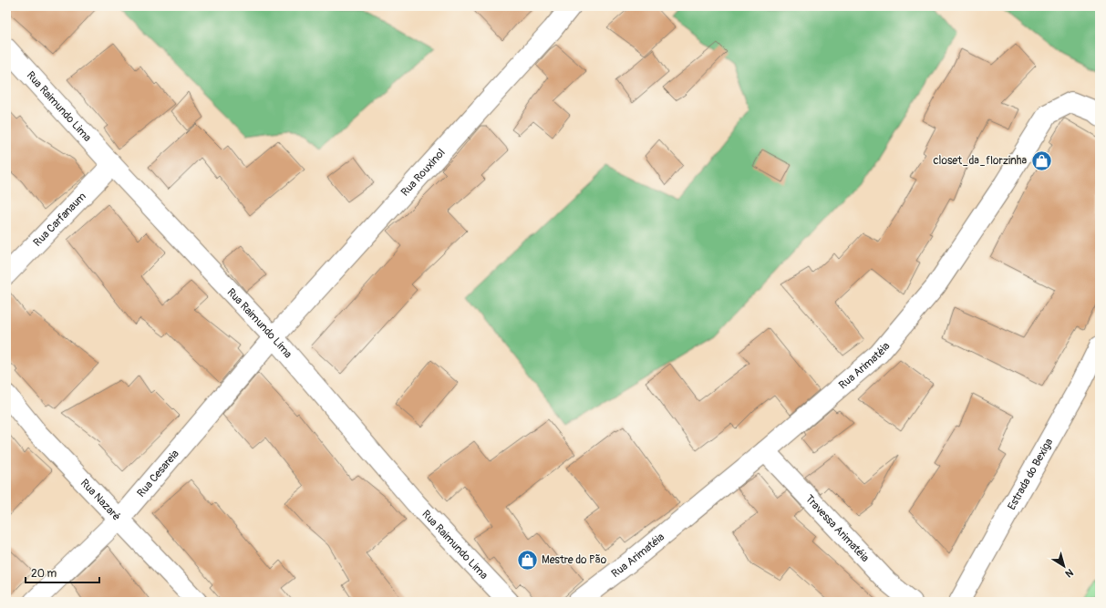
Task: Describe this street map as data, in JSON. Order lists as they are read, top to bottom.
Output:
{
  "streets": {
    "street": [
      "Rua Raimundo Lima",
      "Rua Rouxinol",
      "Rua Carfanaum",
      "Rua Arimatéia",
      "Rua Cesareia",
      "Estrada do Bexiga",
      "Rua Nazaré",
      "Travessa Arimatéia"
    ]
  },
  "crossings": [
    ["Rua Raimundo Lima", "Rua Rouxinol"],
    ["Rua Raimundo Lima", "Rua Carfanaum"],
    ["Rua Raimundo Lima", "Rua Cesareia"],
    ["Rua Rouxinol", "Rua Cesareia"],
    ["Rua Arimatéia", "Travessa Arimatéia"],
    ["Rua Cesareia", "Rua Nazaré"]
  ],
  "places": {
    "shop": ["closet_da_florzinha", "Mestre do Pão"]
  },
  "scale_bar": "20 m",
  "north": "bottom right"
}
